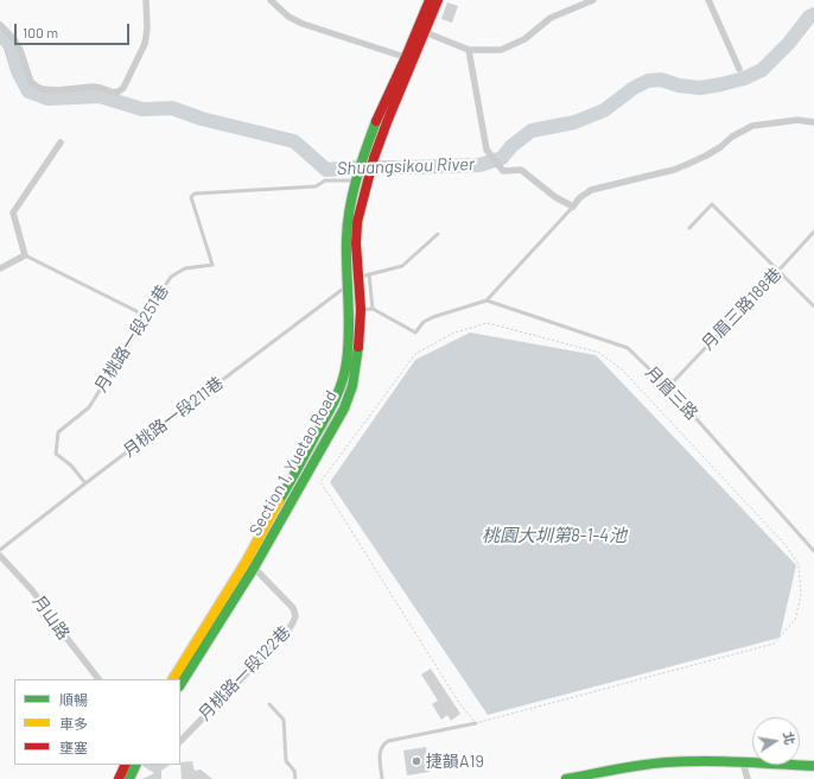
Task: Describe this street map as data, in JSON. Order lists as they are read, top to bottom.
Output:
{
  "streets": {
    "street": ["Section 1, Yuetao Road", "月山路", "月桃路一段122巷"],
    "lane": [
      "月眉三路188巷",
      "月桃路一段251巷",
      "月眉三路",
      "月桃路一段211巷"
    ]
  },
  "crossings": [
    ["月眉三路188巷", "月眉三路"],
    ["月桃路一段251巷", "月桃路一段211巷"],
    ["月桃路一段251巷", "Section 1, Yuetao Road"],
    ["月桃路一段211巷", "Section 1, Yuetao Road"],
    ["Section 1, Yuetao Road", "月桃路一段122巷"]
  ],
  "water": ["Shuangsikou River", "桃園大圳第8-1-4池"],
  "places": ["捷韻A19"],
  "legend": ["順暢", "車多", "壅塞"],
  "scale_bar": "100 m",
  "north": "right"
}
